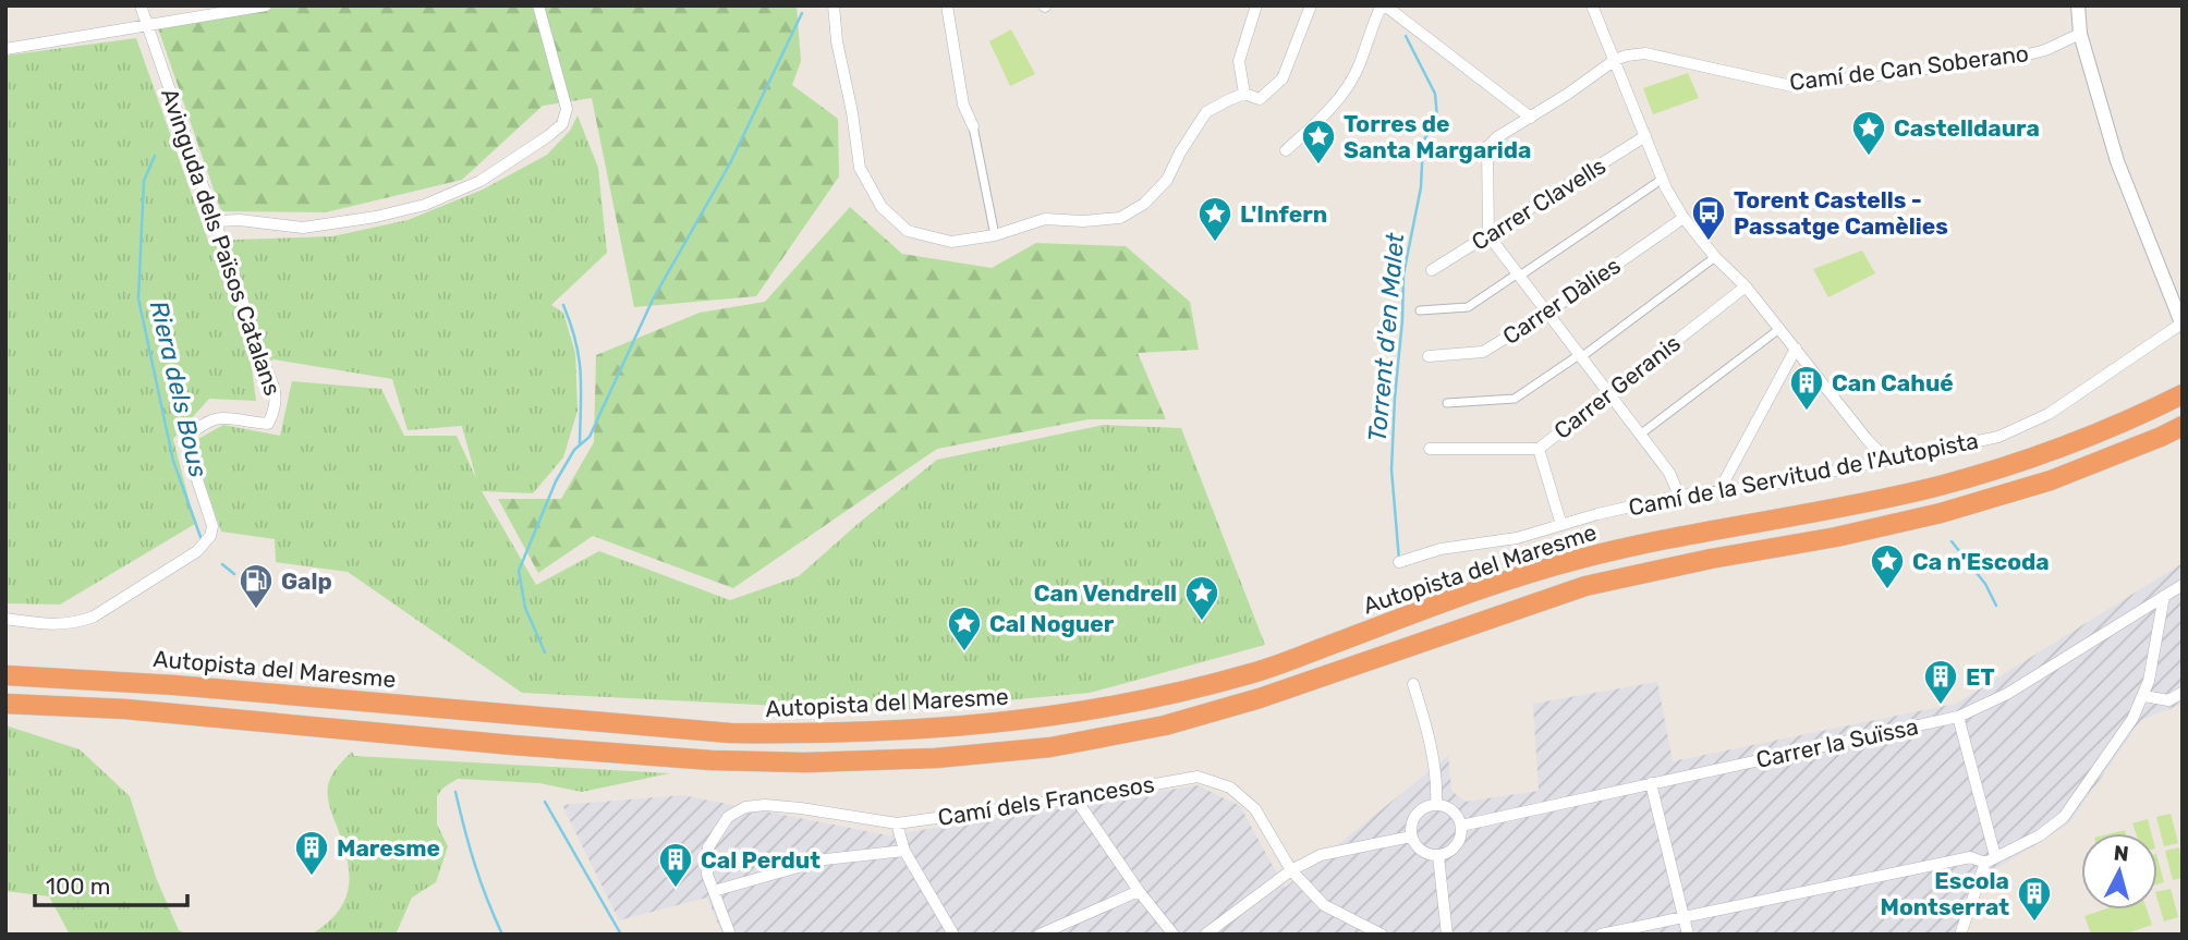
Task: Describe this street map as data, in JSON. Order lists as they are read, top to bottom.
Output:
{
  "streets": {
    "highway": ["Autopista del Maresme"],
    "street": [
      "Camí de Can Soberano",
      "Carrer Clavells",
      "Avinguda dels Països Catalans",
      "Carrer Dàlies",
      "Carrer Geranis",
      "Camí de la Servitud de l'Autopista",
      "Carrer la Suïssa",
      "Camí dels Francesos"
    ]
  },
  "crossings": [
    ["Camí de Can Soberano", "Carrer Clavells"]
  ],
  "water": ["Torrent d'en Malet", "Riera dels Bous"],
  "places": {
    "place": [
      "Castelldaura",
      "Torres de Santa Margarida",
      "L'Infern",
      "Ca n'Escoda",
      "Can Vendrell",
      "Cal Noguer"
    ],
    "bus stop": ["Torent Castells - Passatge Camèlies"],
    "building": [
      "Can Cahué",
      "ET",
      "Maresme",
      "Cal Perdut",
      "Escola Montserrat"
    ],
    "fuel station": ["Galp"]
  },
  "scale_bar": "100 m",
  "north": "top"
}
